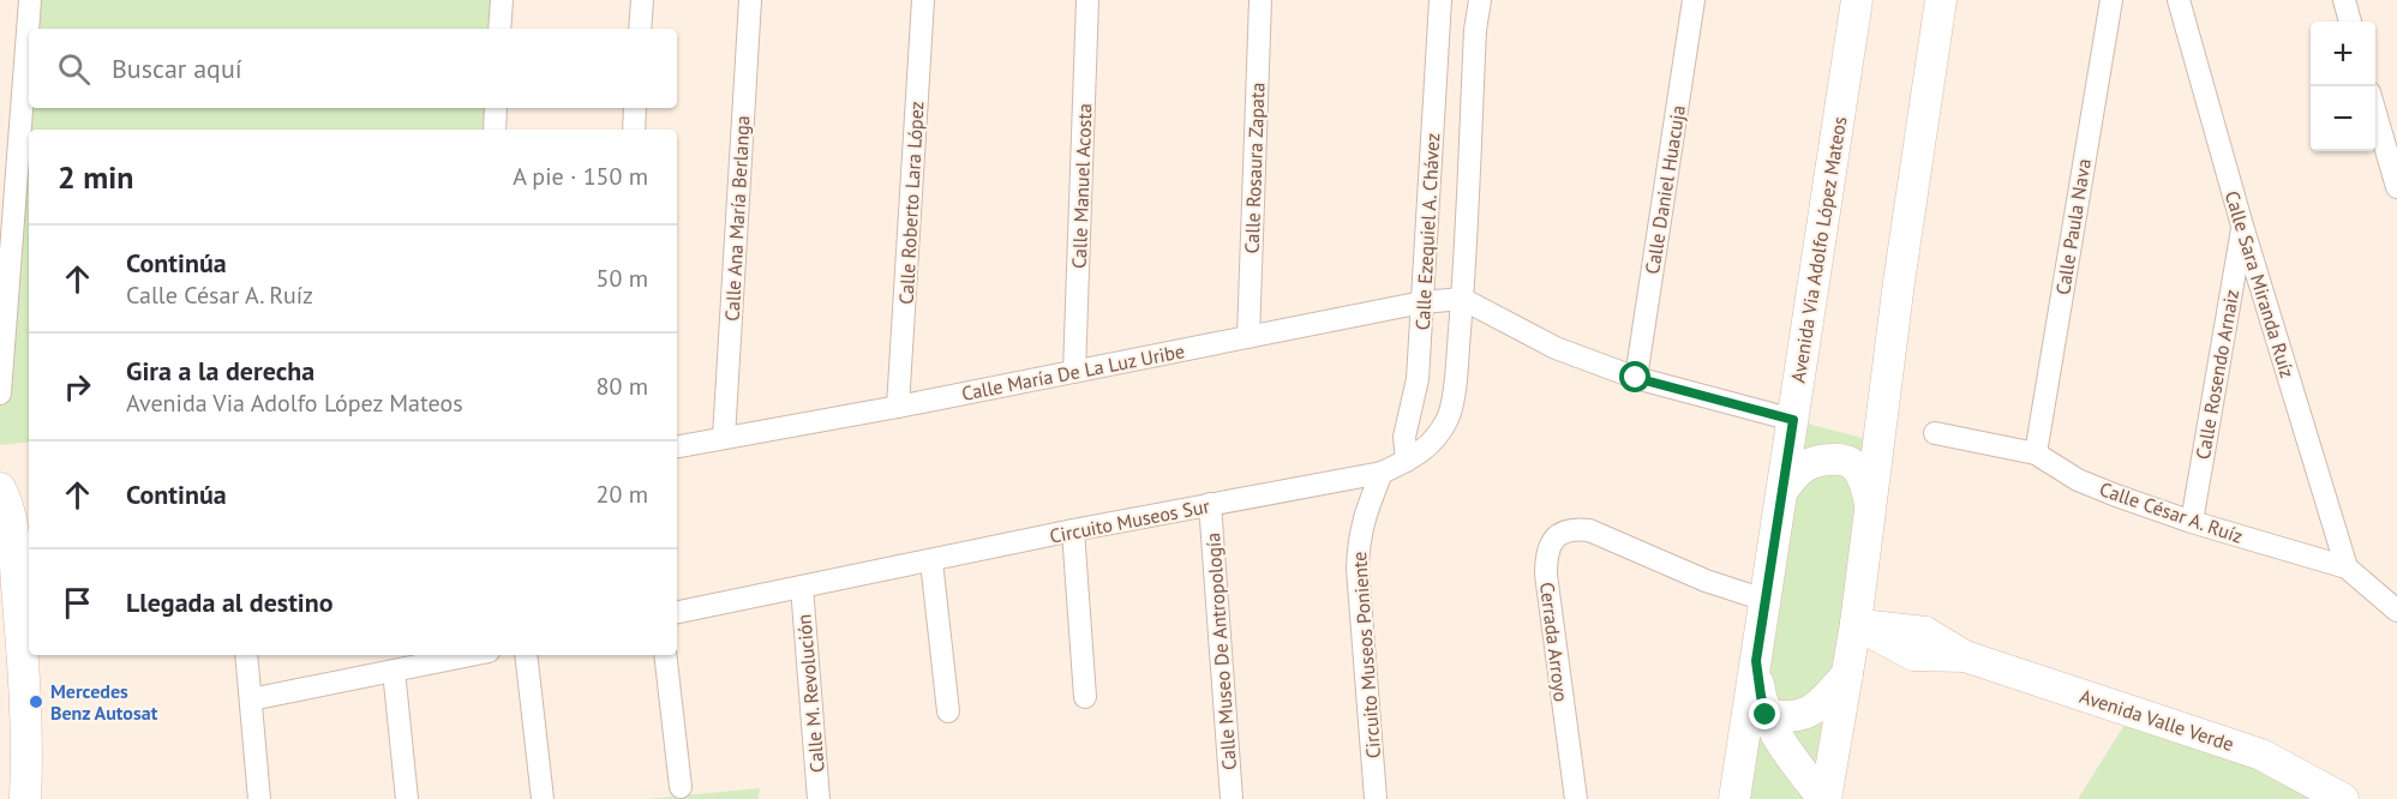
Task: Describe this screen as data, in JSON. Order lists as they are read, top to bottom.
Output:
{
  "streets": {
    "main road": ["Avenida Via Adolfo López Mateos", "Avenida Valle Verde"],
    "street": [
      "Calle Rosaura Zapata",
      "Calle Manuel Acosta",
      "Calle Daniel Huacuja",
      "Calle Roberto Lara López",
      "Calle Ana María Berlanga",
      "Calle Paula Nava",
      "Calle Ezequiel A. Chávez",
      "Calle Sara Miranda Ruíz",
      "Calle María De La Luz Uribe",
      "Calle Rosendo Arnaiz",
      "Calle César A. Ruíz",
      "Circuito Museos Sur",
      "Cerrada Arroyo",
      "Calle Museo De Antropología",
      "Circuito Museos Poniente",
      "Calle M. Revolución"
    ]
  },
  "crossings": [
    ["Calle Rosaura Zapata", "Calle María De La Luz Uribe"],
    ["Calle Manuel Acosta", "Calle María De La Luz Uribe"],
    ["Calle Roberto Lara López", "Calle María De La Luz Uribe"],
    ["Calle Ana María Berlanga", "Calle María De La Luz Uribe"],
    ["Calle Paula Nava", "Calle César A. Ruíz"],
    ["Calle Ezequiel A. Chávez", "Calle María De La Luz Uribe"],
    ["Calle Ezequiel A. Chávez", "Circuito Museos Sur"],
    ["Avenida Via Adolfo López Mateos", "Cerrada Arroyo"],
    ["Calle Sara Miranda Ruíz", "Calle Rosendo Arnaiz"],
    ["Calle Sara Miranda Ruíz", "Calle César A. Ruíz"],
    ["Calle Rosendo Arnaiz", "Calle César A. Ruíz"],
    ["Circuito Museos Sur", "Calle Museo De Antropología"],
    ["Circuito Museos Sur", "Circuito Museos Poniente"],
    ["Circuito Museos Sur", "Calle M. Revolución"]
  ],
  "places": ["Mercedes Benz Autosat"],
  "page": {
    "map_buttons": ["+", "−"],
    "search": "Buscar aquí",
    "heading": ["2 min", "A pie · 150 m"],
    "list": [
      ["Continúa", "Calle César A. Ruíz", "50 m"],
      ["Gira a la derecha", "Avenida Via Adolfo López Mateos", "80 m"],
      ["Continúa", "20 m"],
      "Llegada al destino"
    ]
  }
}
